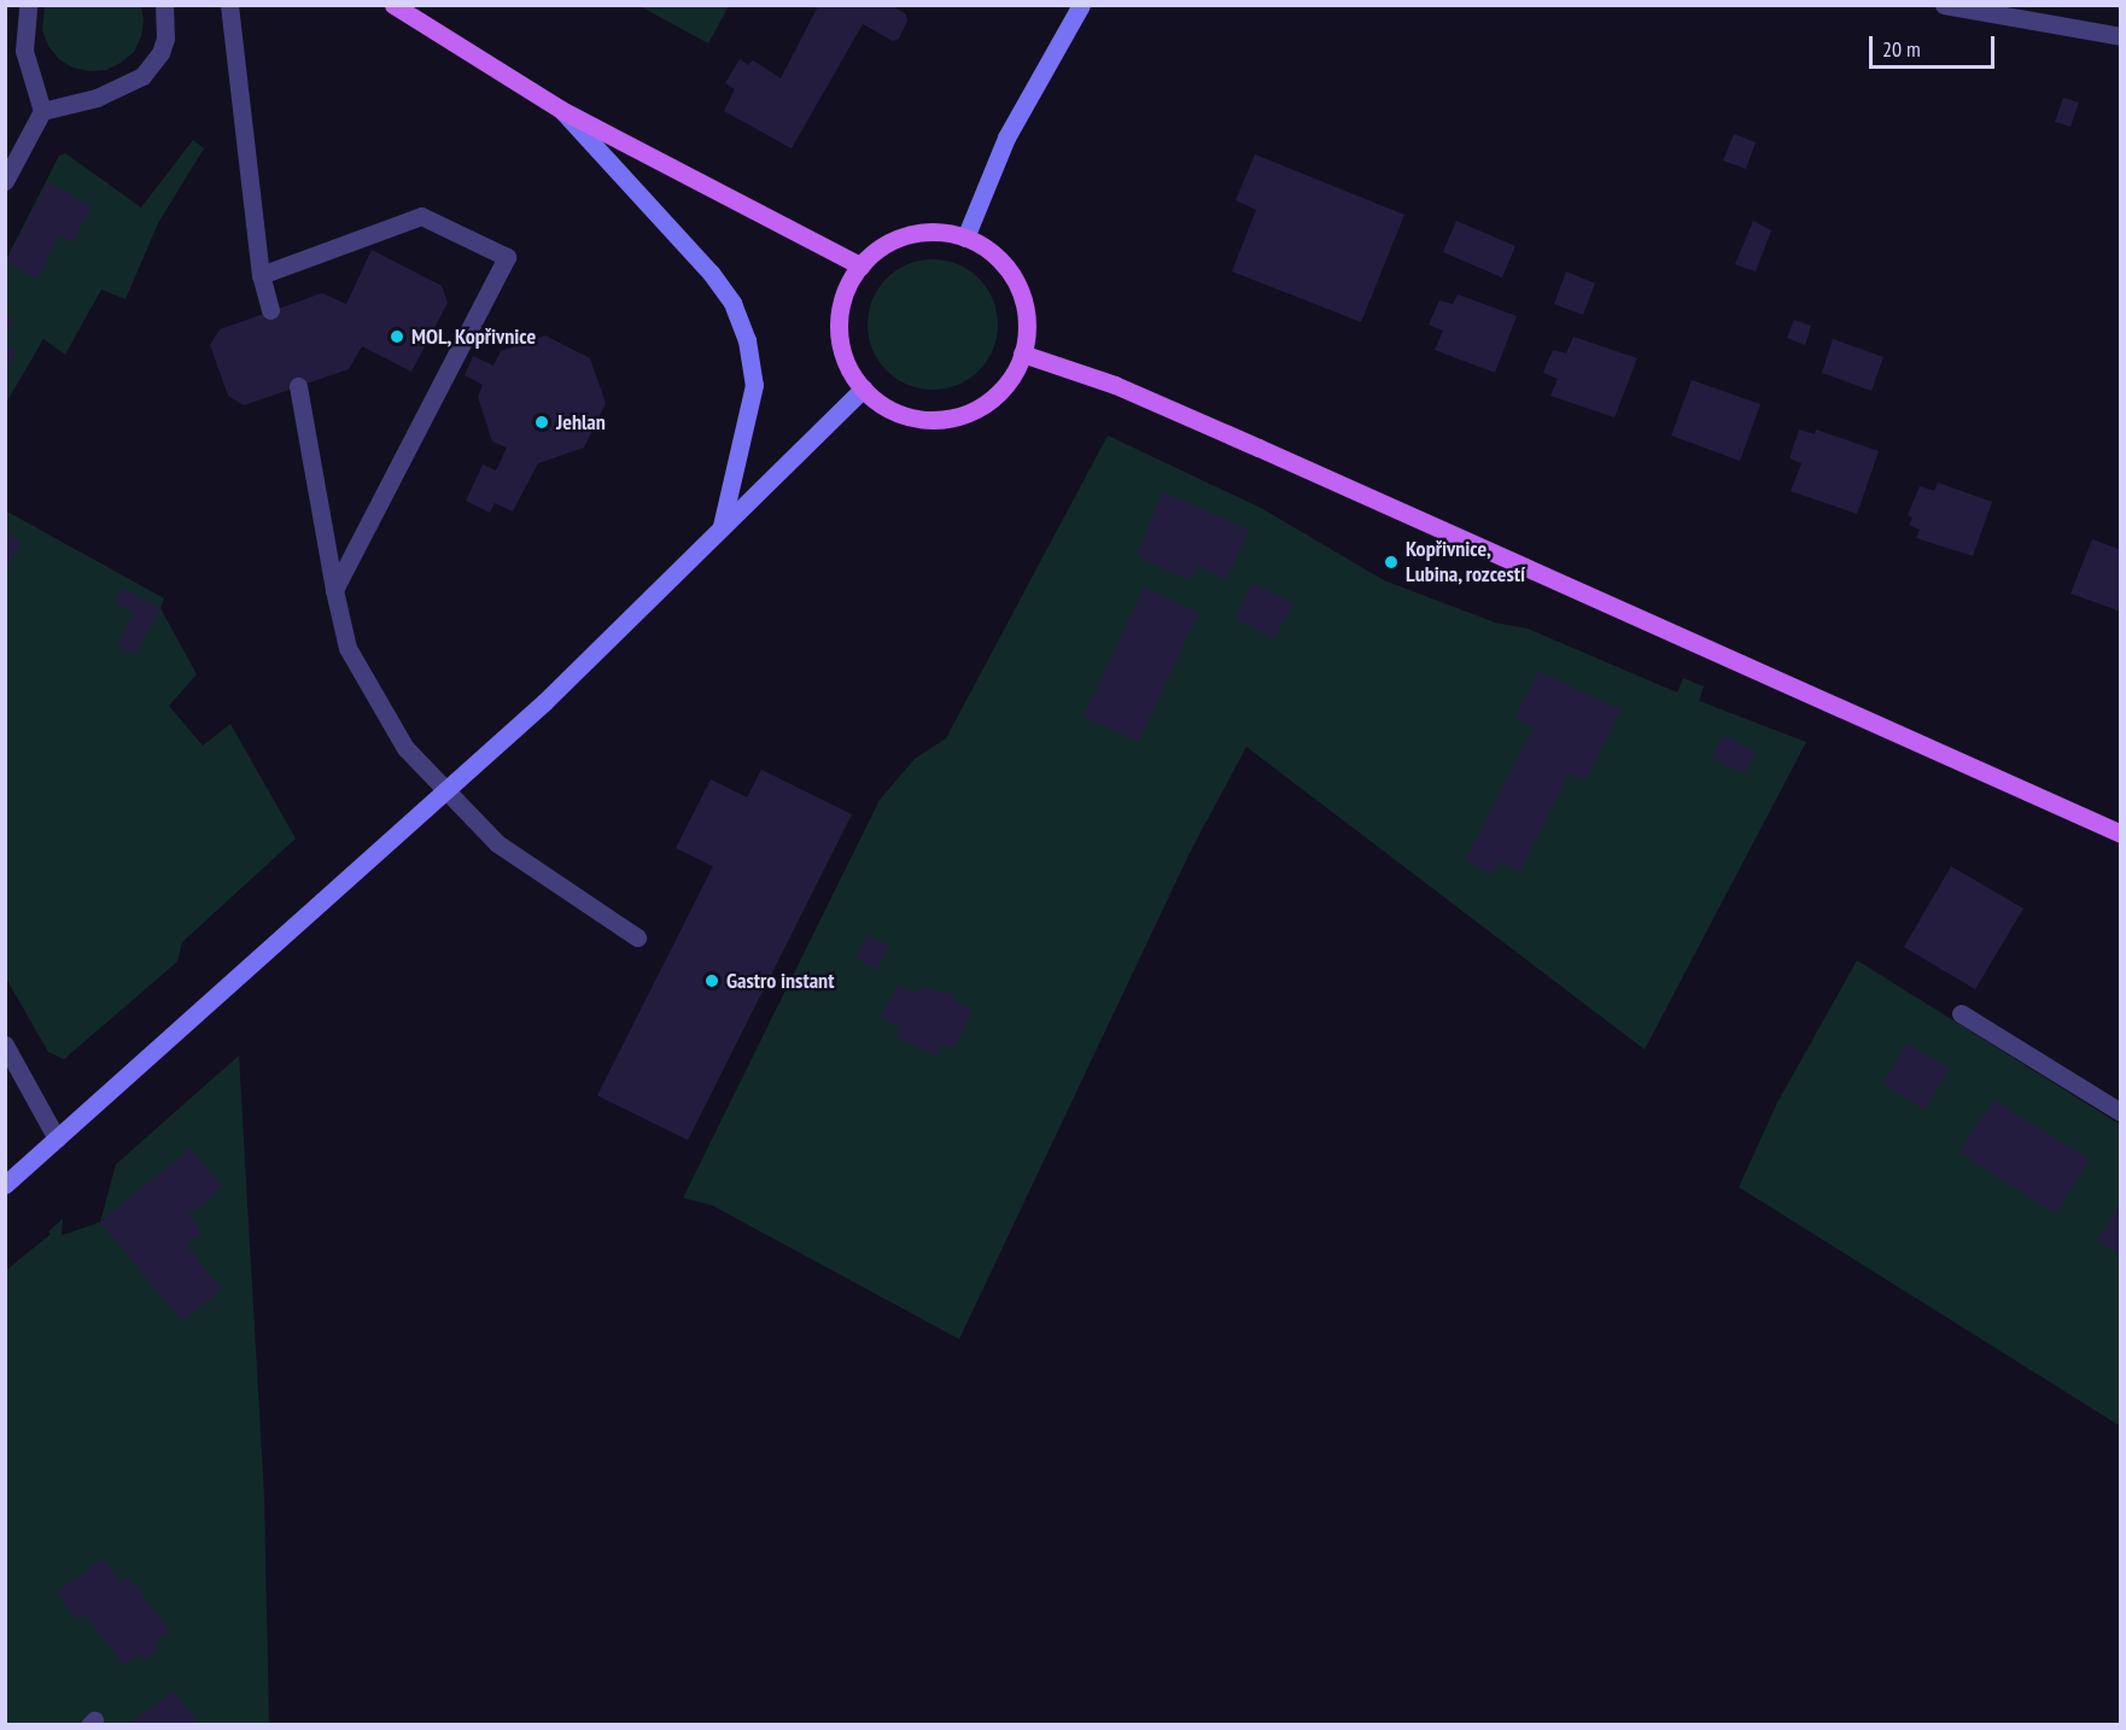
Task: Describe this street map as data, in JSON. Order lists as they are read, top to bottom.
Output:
{
  "places": [
    "MOL, Kopřivnice",
    "Jehlan",
    "Kopřivnice, Lubina, rozcestí",
    "Gastro instant"
  ],
  "scale_bar": "20 m"
}
